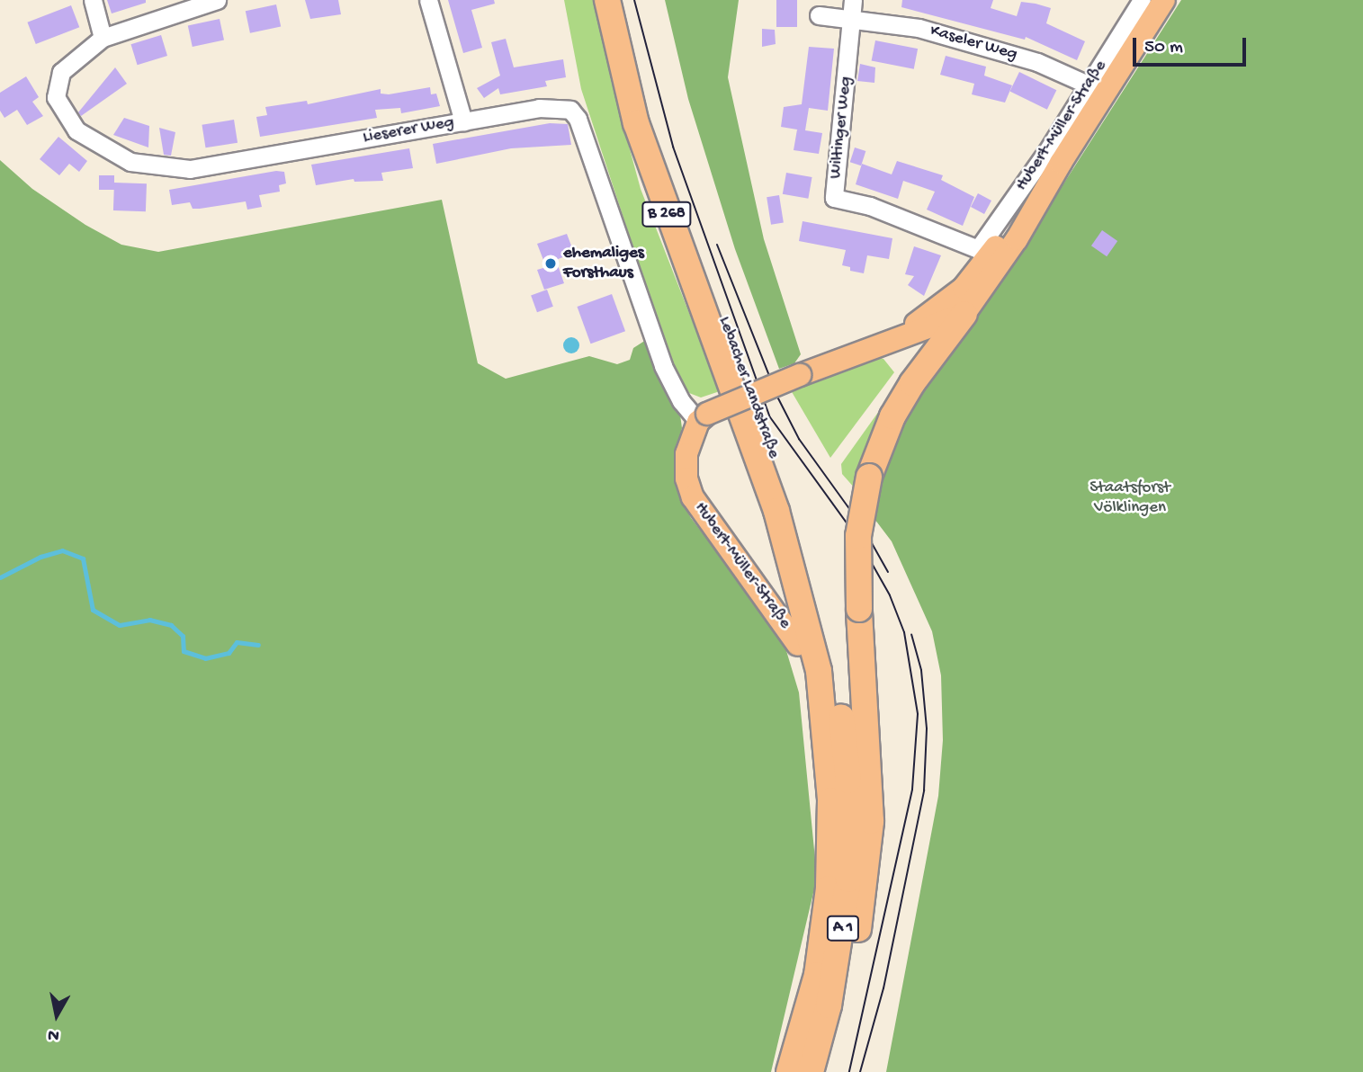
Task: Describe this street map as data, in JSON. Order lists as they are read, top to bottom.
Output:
{
  "streets": {
    "highway": ["B 268", "Lebacher Landstraße", "A 1"],
    "main road": ["Hubert-Müller-Straße"],
    "street": ["Kaseler Weg", "Wiltinger Weg", "Lieserer Weg"]
  },
  "crossings": [
    ["Kaseler Weg", "Hubert-Müller-Straße"],
    ["Kaseler Weg", "Wiltinger Weg"],
    ["Hubert-Müller-Straße", "Wiltinger Weg"],
    ["Hubert-Müller-Straße", "Lieserer Weg"],
    ["Lebacher Landstraße", "A 1"]
  ],
  "parks": ["Staatsforst Völklingen"],
  "places": ["ehemaliges Forsthaus"],
  "scale_bar": "50 m",
  "north": "bottom"
}
